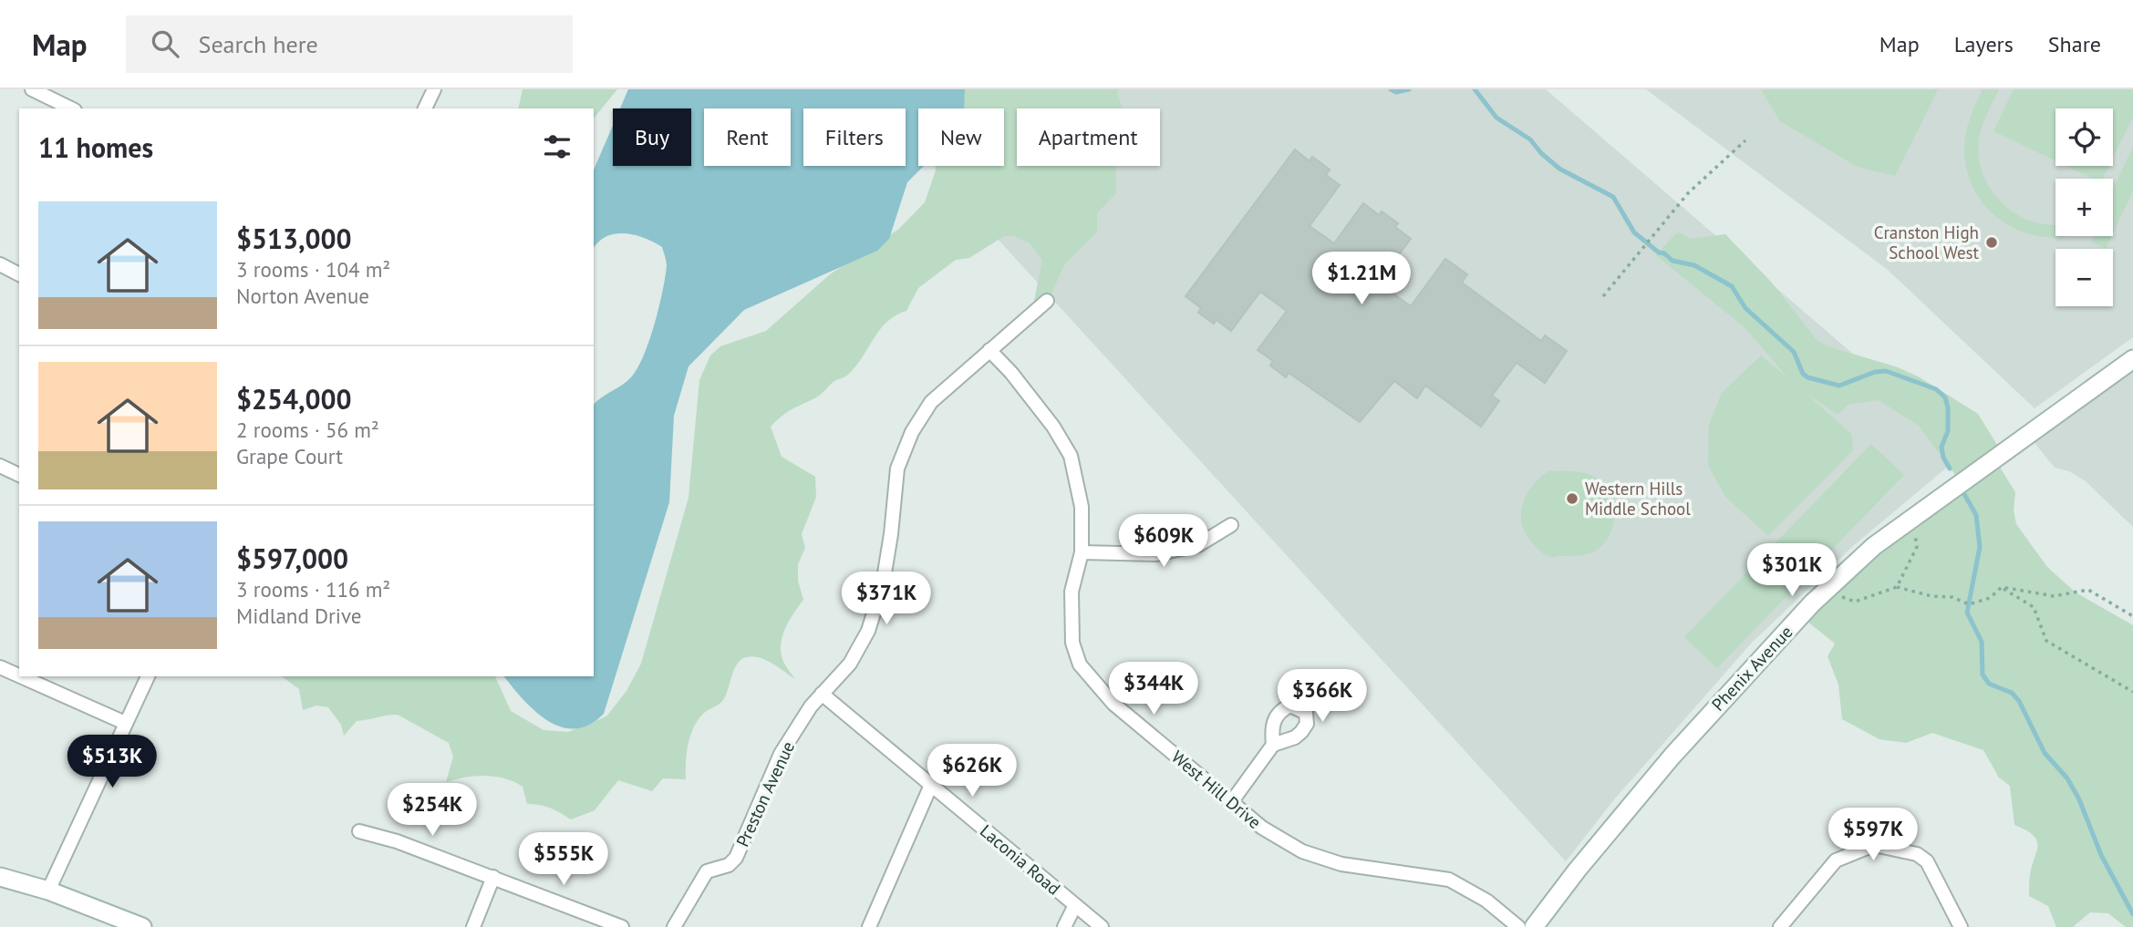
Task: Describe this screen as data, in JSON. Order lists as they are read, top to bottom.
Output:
{
  "streets": {
    "main road": ["Phenix Avenue"],
    "street": ["West Hill Drive", "Preston Avenue", "Laconia Road"]
  },
  "crossings": [
    ["West Hill Drive", "Preston Avenue"],
    ["Preston Avenue", "Laconia Road"]
  ],
  "places": ["Cranston High School West", "Western Hills Middle School"],
  "page": {
    "header": "Map",
    "search": "Search here",
    "nav": ["Map", "Layers", "Share"],
    "map_buttons": ["+", "−"],
    "chip": [
      "Buy",
      "Rent",
      "Filters",
      "New",
      "Apartment"
    ],
    "heading": "11 homes",
    "list": [
      {
        "name": "$513,000",
        "note": "3 rooms · 104 m² · Norton Avenue"
      },
      {
        "name": "$254,000",
        "note": "2 rooms · 56 m² · Grape Court"
      },
      {
        "name": "$597,000",
        "note": "3 rooms · 116 m² · Midland Drive"
      }
    ],
    "price": [
      "$1.21M",
      "$609K",
      "$301K",
      "$371K",
      "$344K",
      "$366K",
      "$513K",
      "$626K",
      "$254K",
      "$597K",
      "$555K"
    ]
  }
}
